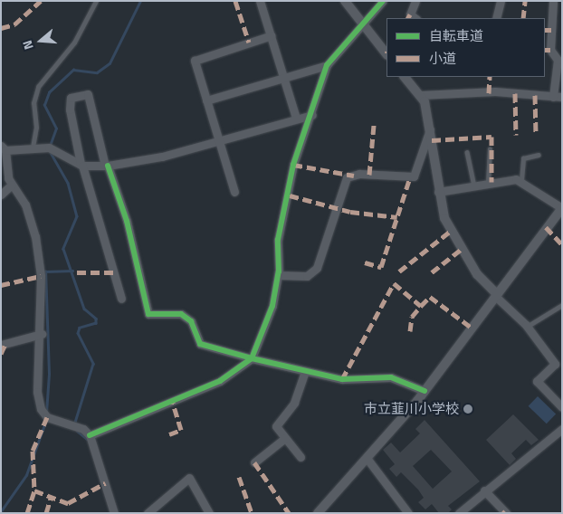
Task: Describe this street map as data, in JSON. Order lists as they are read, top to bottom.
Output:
{
  "places": ["市立韮川小学校"],
  "legend": ["自転車道", "小道"],
  "north": "left"
}
